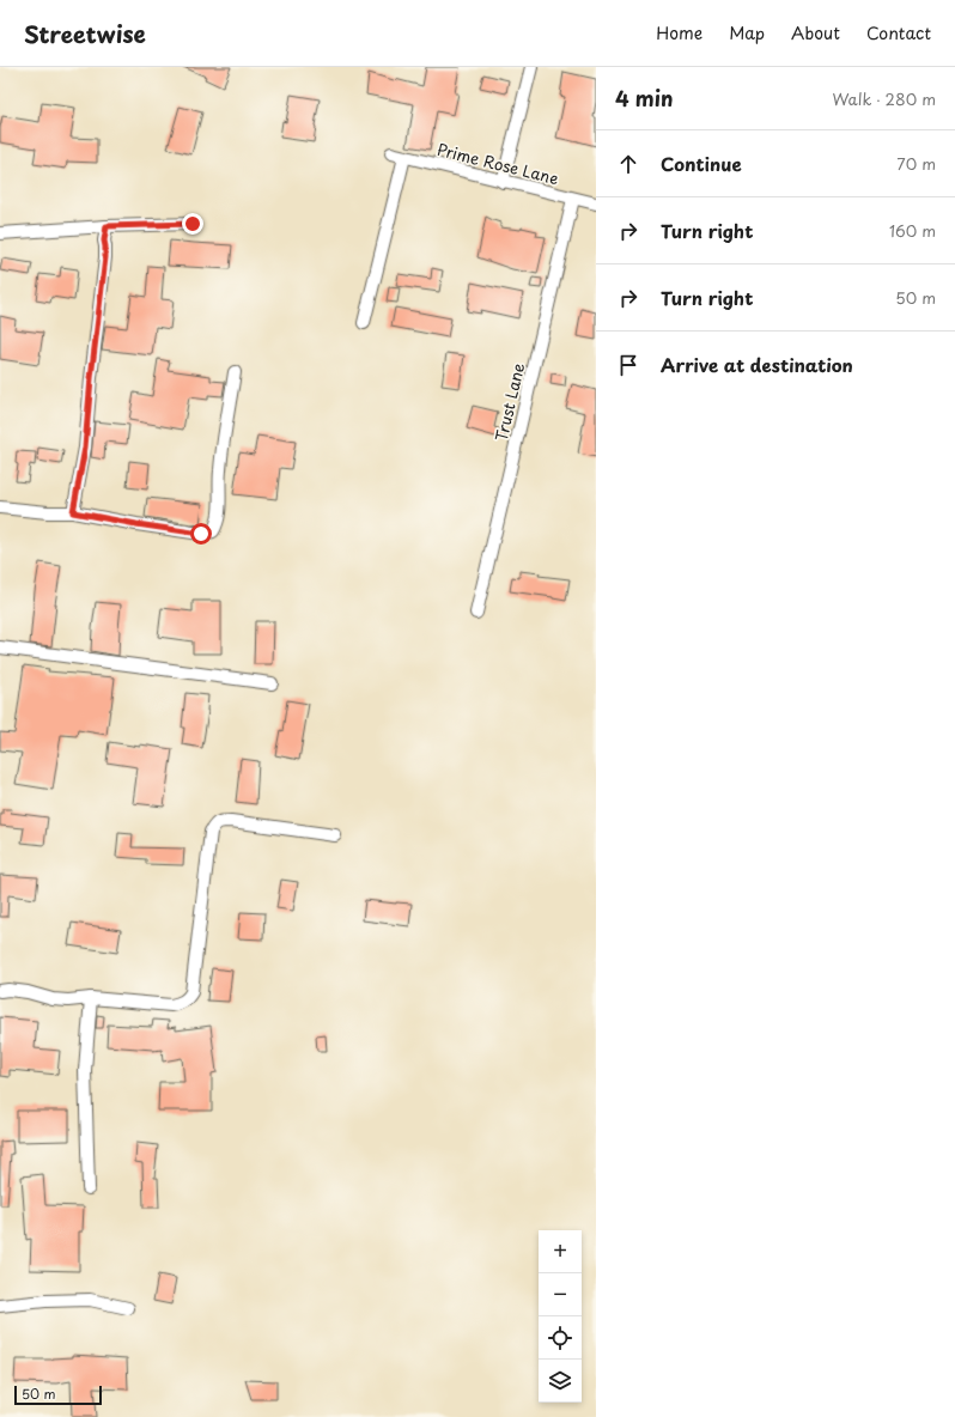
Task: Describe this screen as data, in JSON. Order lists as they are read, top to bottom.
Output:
{
  "streets": {
    "street": ["Prime Rose Lane", "Trust Lane"]
  },
  "crossings": [
    ["Prime Rose Lane", "Trust Lane"]
  ],
  "scale_bar": "50 m",
  "page": {
    "header": "Streetwise",
    "nav": [
      "Home",
      "Map",
      "About",
      "Contact"
    ],
    "heading": ["4 min", "Walk · 280 m"],
    "list": [
      ["Continue", "70 m"],
      ["Turn right", "160 m"],
      ["Turn right", "50 m"],
      "Arrive at destination"
    ],
    "map_buttons": ["+", "−"],
    "scale": "50 m"
  }
}
